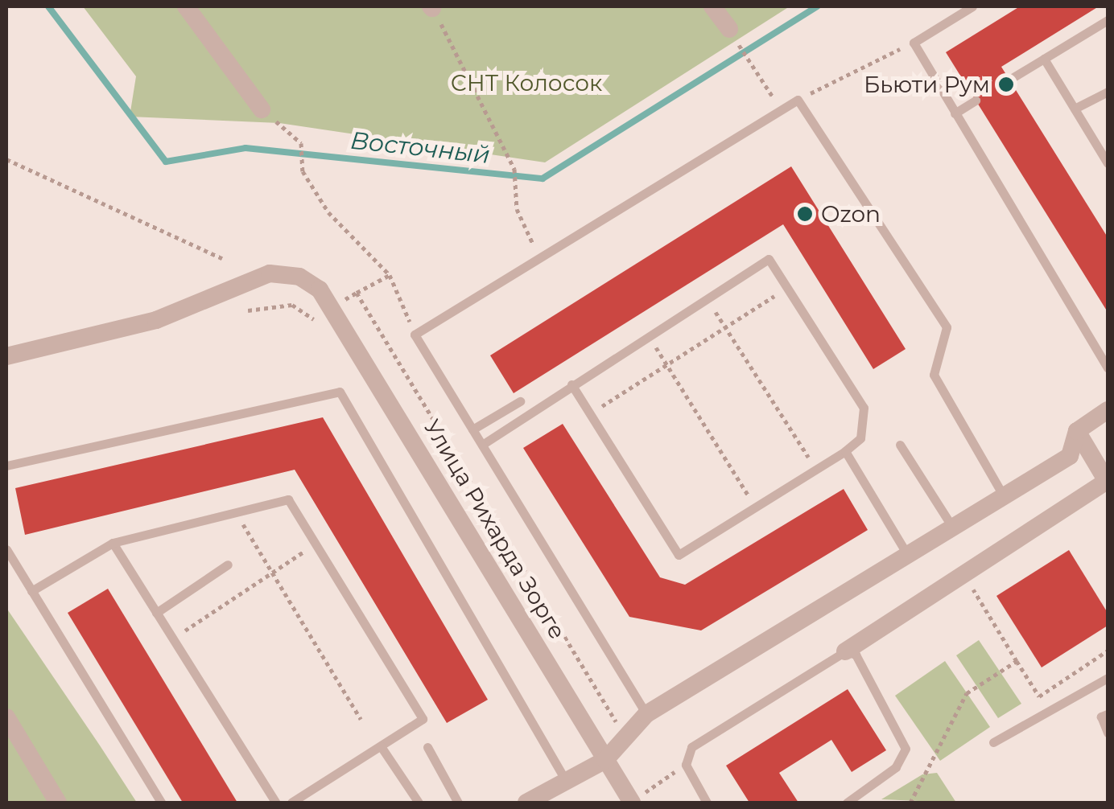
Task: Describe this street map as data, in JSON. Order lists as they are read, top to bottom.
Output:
{
  "streets": {
    "street": ["Улица Рихарда Зорге"]
  },
  "water": ["Восточный"],
  "parks": ["СНТ Колосок"],
  "places": ["Бьюти Рум", "Ozon"]
}
